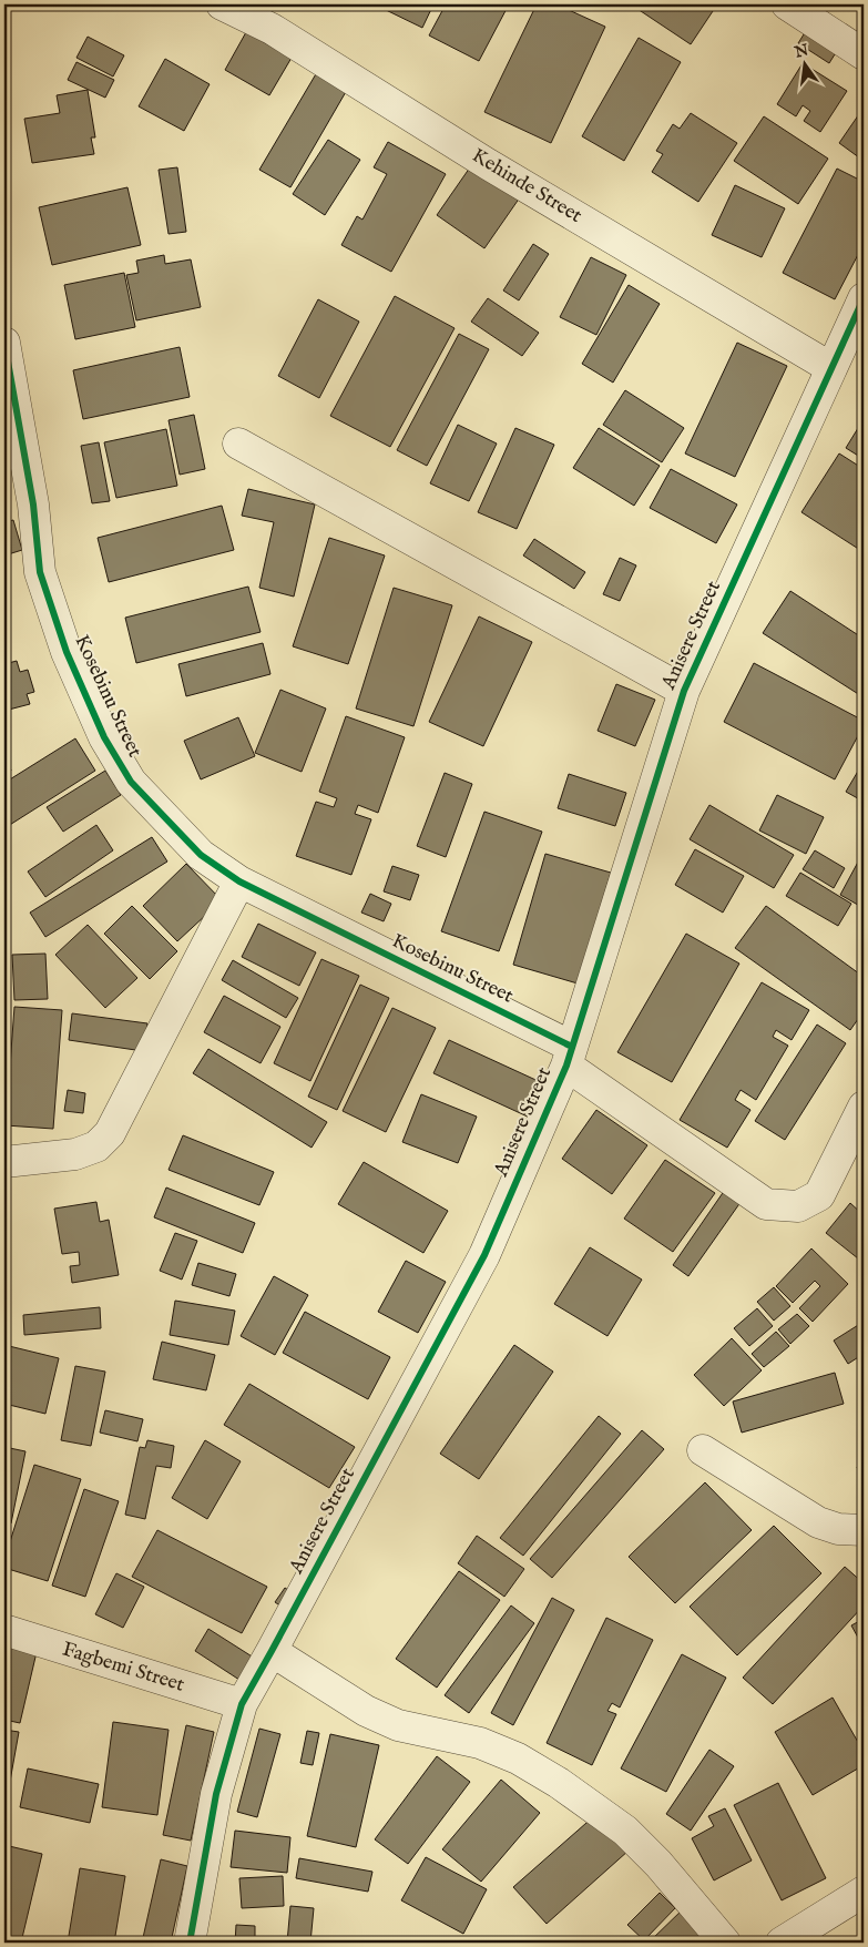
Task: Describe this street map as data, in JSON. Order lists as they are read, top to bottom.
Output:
{
  "streets": {
    "street": [
      "Kehinde Street",
      "Anisere Street",
      "Kosebinu Street",
      "Fagbemi Street"
    ]
  },
  "crossings": [
    ["Kehinde Street", "Anisere Street"],
    ["Anisere Street", "Kosebinu Street"],
    ["Anisere Street", "Fagbemi Street"]
  ],
  "north": "top"
}
